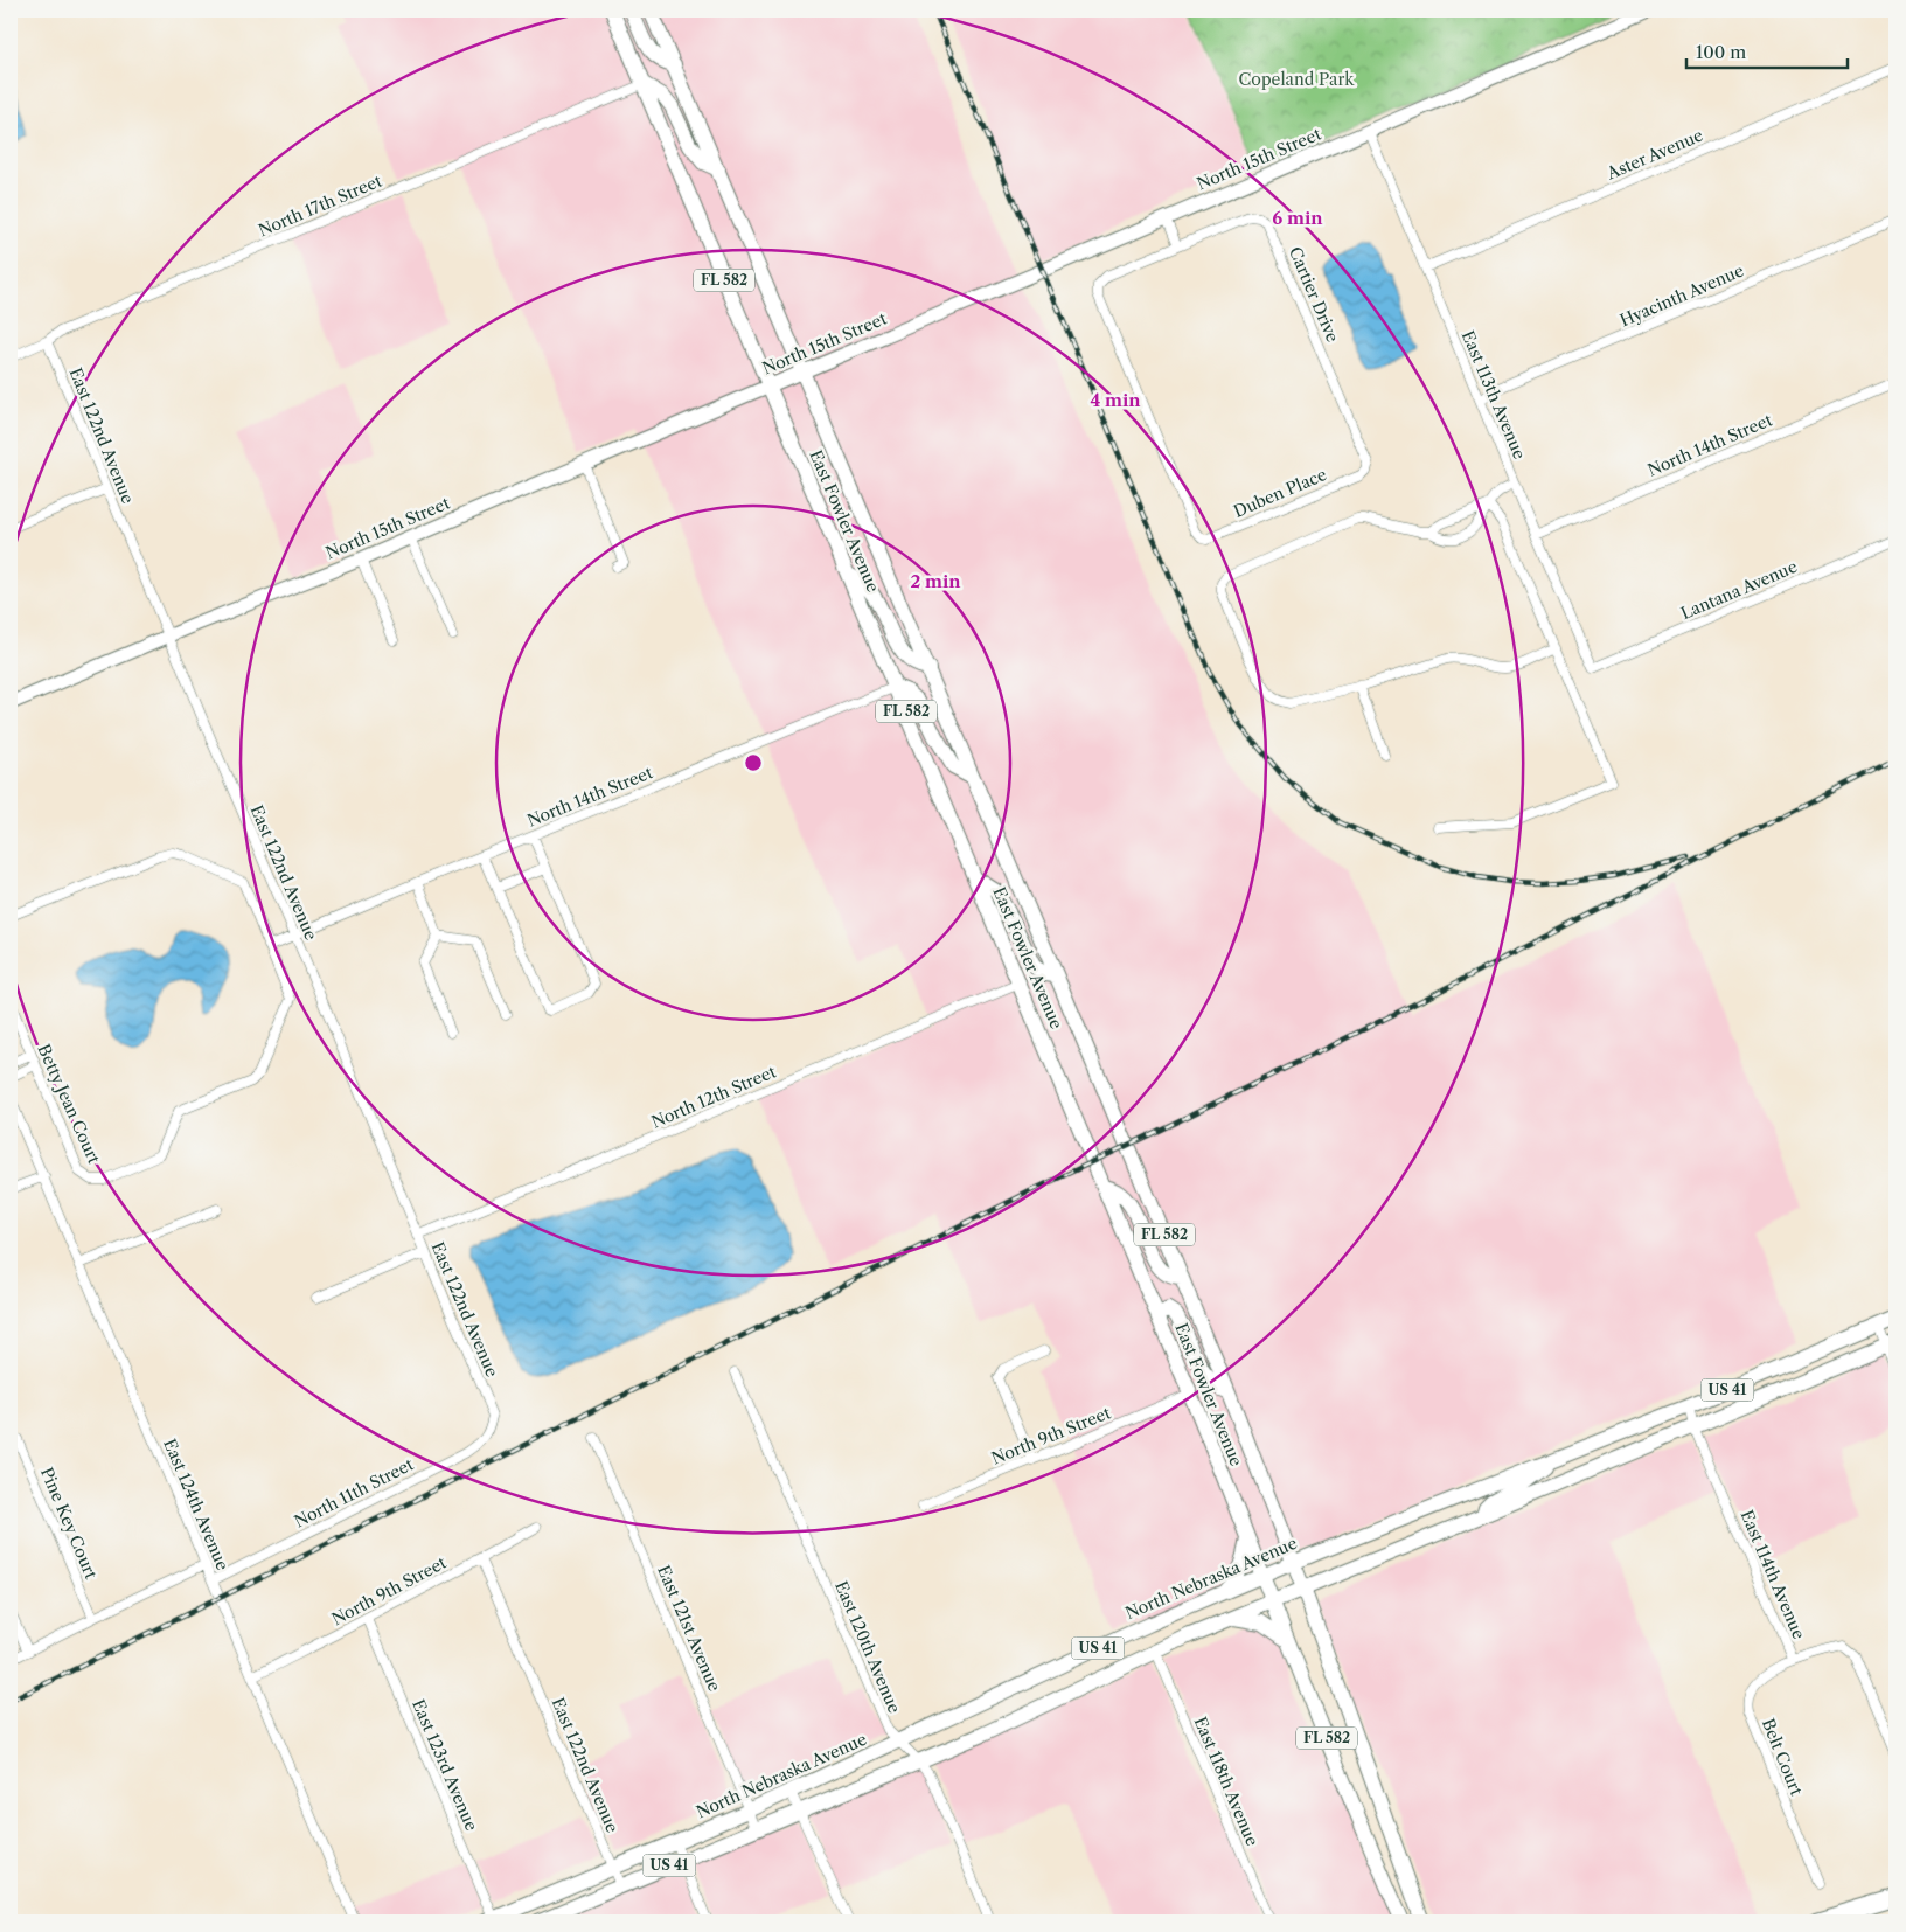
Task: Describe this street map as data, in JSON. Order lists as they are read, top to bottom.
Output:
{
  "streets": {
    "main road": [
      "FL 582",
      "East Fowler Avenue",
      "US 41",
      "North Nebraska Avenue"
    ],
    "street": [
      "Aster Avenue",
      "North 15th Street",
      "North 17th Street",
      "Cartier Drive",
      "Hyacinth Avenue",
      "East 113th Avenue",
      "East 122nd Avenue",
      "North 14th Street",
      "Duben Place",
      "Lantana Avenue",
      "North 12th Street",
      "Betty Jean Court",
      "North 9th Street",
      "North 11th Street",
      "East 124th Avenue",
      "Pine Key Court",
      "East 114th Avenue",
      "East 121st Avenue",
      "East 120th Avenue",
      "Belt Court",
      "East 123rd Avenue",
      "East 118th Avenue"
    ]
  },
  "crossings": [
    ["Aster Avenue", "East 113th Avenue"],
    ["North 15th Street", "East 113th Avenue"],
    ["North 15th Street", "East 122nd Avenue"],
    ["North 15th Street", "East Fowler Avenue"],
    ["North 17th Street", "East 122nd Avenue"],
    ["North 17th Street", "East Fowler Avenue"],
    ["Cartier Drive", "Duben Place"],
    ["Hyacinth Avenue", "East 113th Avenue"],
    ["East 113th Avenue", "North 14th Street"],
    ["East 113th Avenue", "Lantana Avenue"],
    ["East 122nd Avenue", "North 14th Street"],
    ["East 122nd Avenue", "North 12th Street"],
    ["East 122nd Avenue", "US 41"],
    ["East 122nd Avenue", "North 9th Street"],
    ["East 122nd Avenue", "North 11th Street"],
    ["East 122nd Avenue", "North Nebraska Avenue"],
    ["North 14th Street", "East Fowler Avenue"],
    ["East Fowler Avenue", "North 12th Street"],
    ["East Fowler Avenue", "US 41"],
    ["East Fowler Avenue", "North 9th Street"],
    ["East Fowler Avenue", "North Nebraska Avenue"],
    ["US 41", "East 114th Avenue"],
    ["US 41", "East 121st Avenue"],
    ["US 41", "East 120th Avenue"],
    ["US 41", "East 118th Avenue"],
    ["North 9th Street", "East 124th Avenue"],
    ["North 9th Street", "East 123rd Avenue"],
    ["North 11th Street", "East 124th Avenue"],
    ["East 114th Avenue", "North Nebraska Avenue"],
    ["East 114th Avenue", "Belt Court"],
    ["North Nebraska Avenue", "East 121st Avenue"],
    ["North Nebraska Avenue", "East 120th Avenue"],
    ["North Nebraska Avenue", "East 123rd Avenue"]
  ],
  "parks": ["Copeland Park"],
  "scale_bar": "100 m",
  "rings": ["6 min", "4 min", "2 min"]
}
